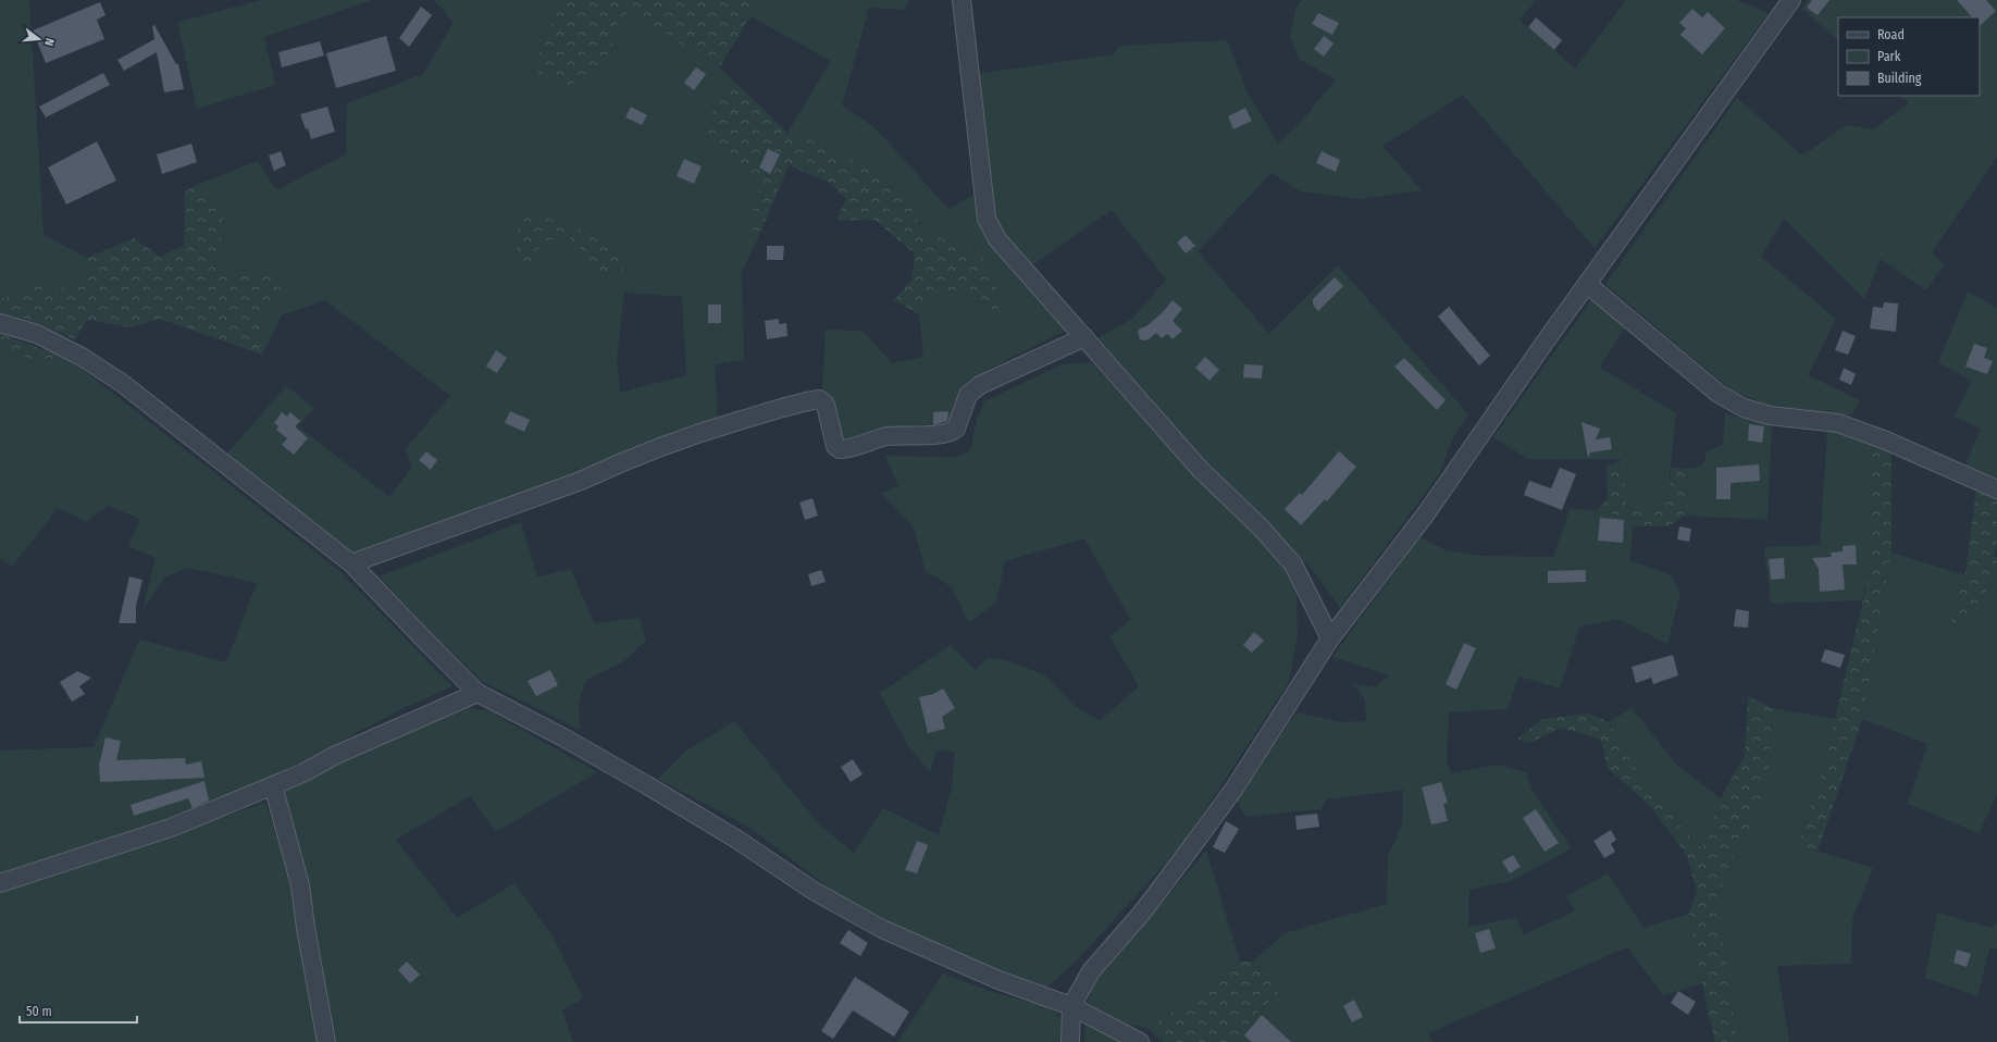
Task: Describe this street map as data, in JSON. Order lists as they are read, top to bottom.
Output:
{
  "legend": ["Road", "Park", "Building"],
  "scale_bar": "50 m",
  "north": "right"
}
